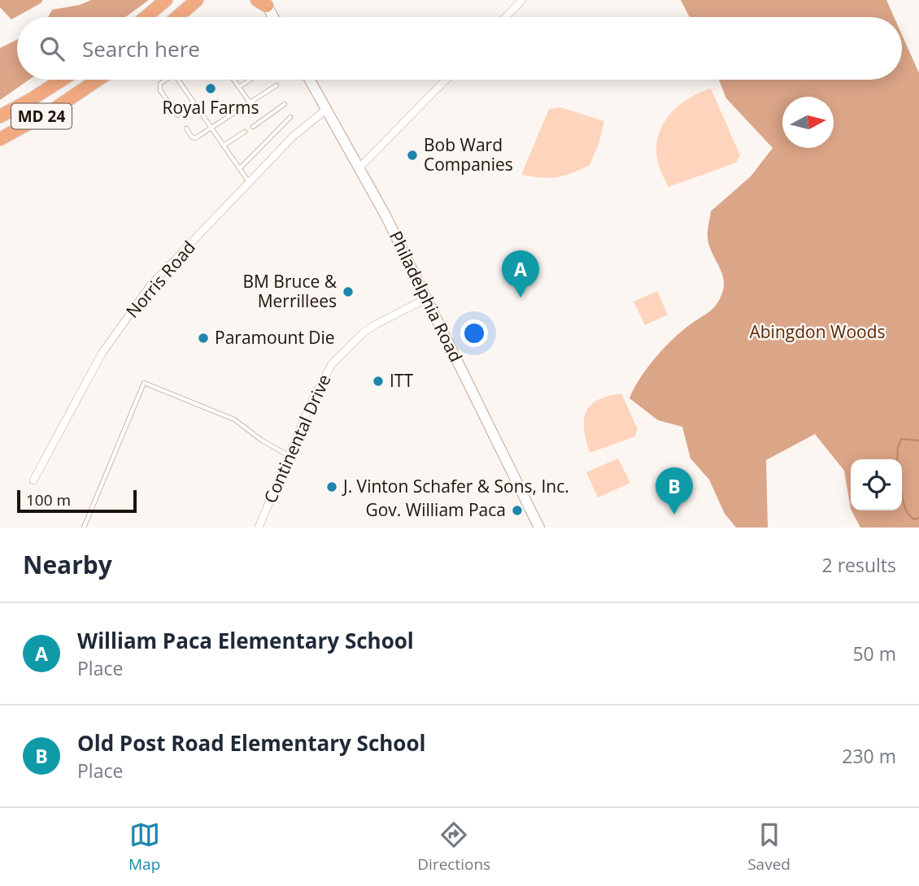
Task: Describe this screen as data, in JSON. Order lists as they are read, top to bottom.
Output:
{
  "streets": {
    "highway": ["MD 24"],
    "main road": ["Philadelphia Road"],
    "street": ["Norris Road", "Continental Drive"]
  },
  "crossings": [
    ["Norris Road", "Philadelphia Road"],
    ["Philadelphia Road", "Continental Drive"]
  ],
  "parks": ["Abingdon Woods"],
  "places": [
    "Royal Farms",
    "Bob Ward Companies",
    "BM Bruce & Merrillees",
    "Paramount Die",
    "ITT",
    "J. Vinton Schafer & Sons, Inc.",
    "Gov. William Paca"
  ],
  "scale_bar": "100 m",
  "north": "right",
  "page": {
    "search": "Search here",
    "pins": ["A", "B"],
    "scale": "100 m",
    "heading": ["Nearby", "2 results"],
    "list": [
      {
        "mark": "A",
        "name": "William Paca Elementary School",
        "note": "Place",
        "value": "50 m"
      },
      {
        "mark": "B",
        "name": "Old Post Road Elementary School",
        "note": "Place",
        "value": "230 m"
      }
    ],
    "nav": ["Map", "Directions", "Saved"]
  }
}
